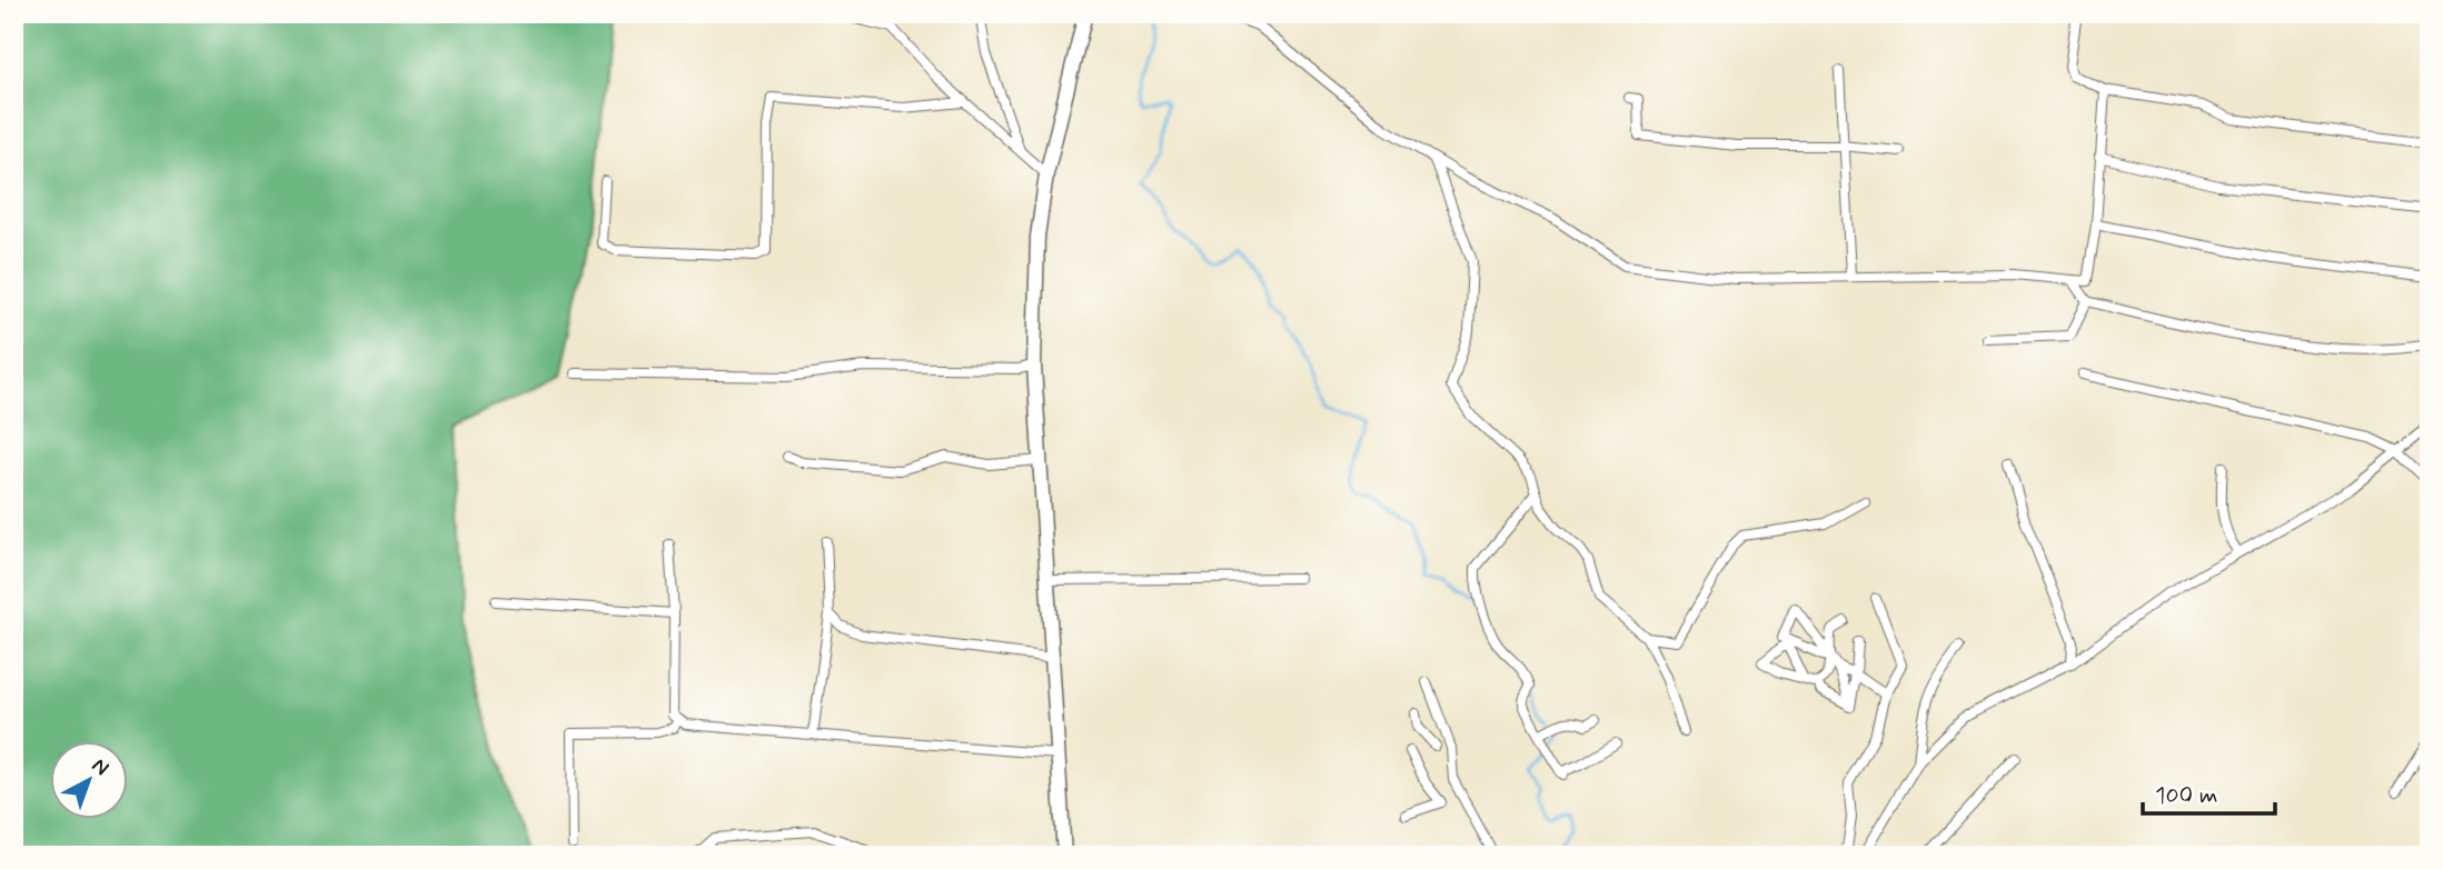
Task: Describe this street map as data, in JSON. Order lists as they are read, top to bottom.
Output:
{
  "scale_bar": "100 m",
  "north": "top right"
}
